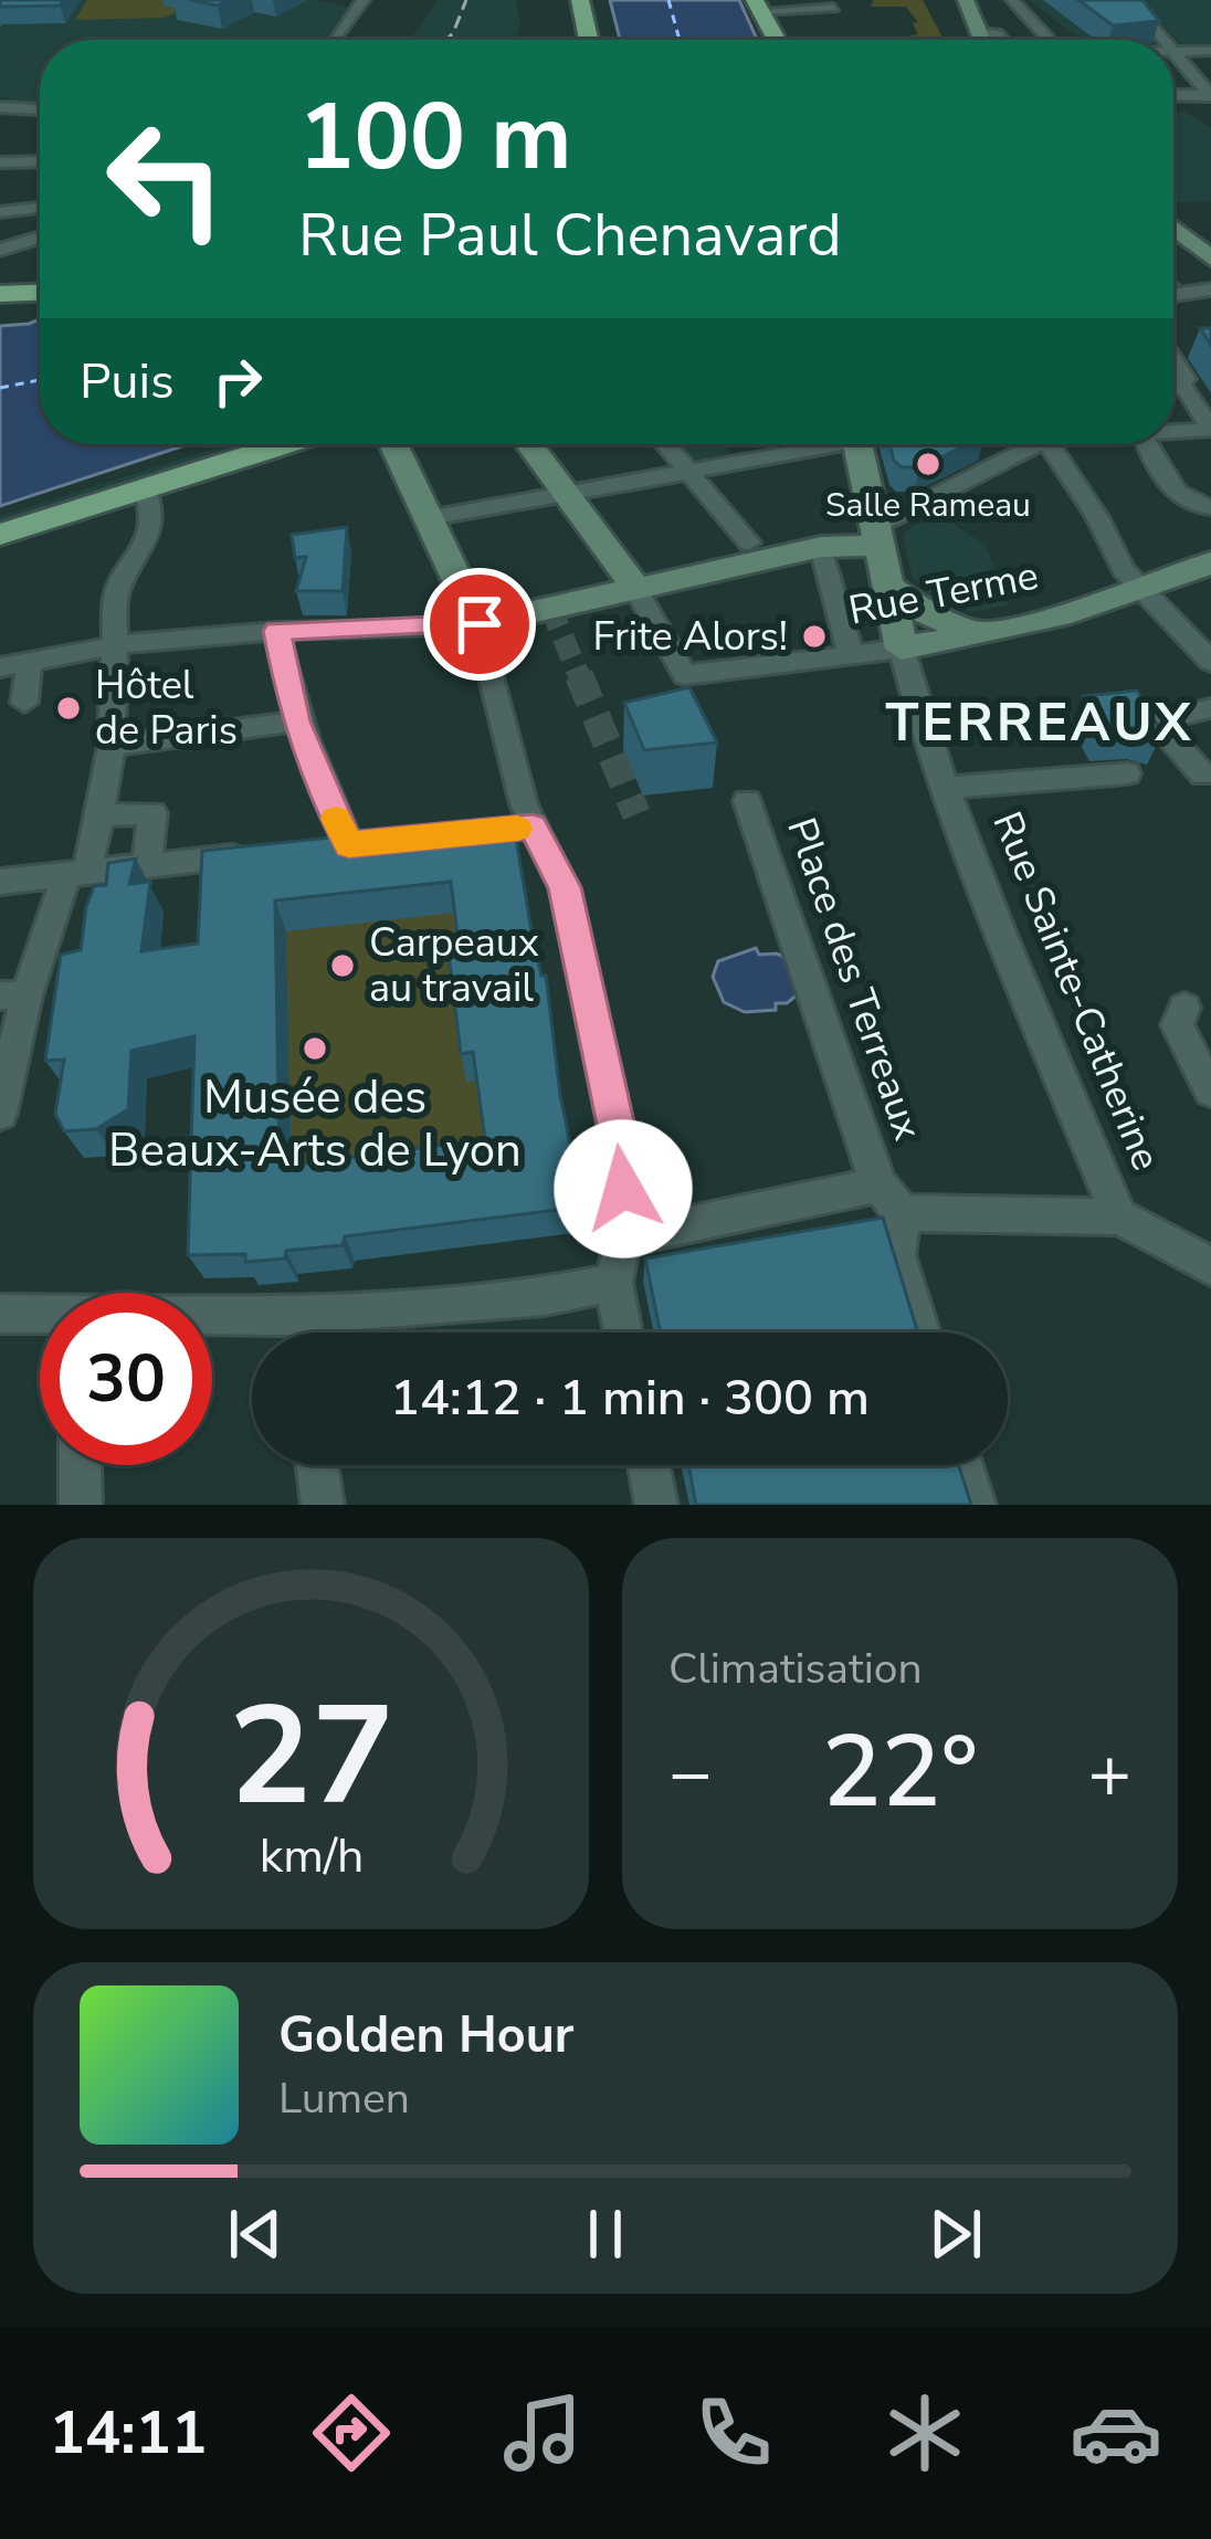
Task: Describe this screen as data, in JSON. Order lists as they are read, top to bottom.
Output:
{
  "streets": {
    "street": ["Rue Terme", "Place des Terreaux", "Rue Sainte-Catherine"]
  },
  "crossings": [
    ["Rue Terme", "Rue Sainte-Catherine"]
  ],
  "districts": ["TERREAUX"],
  "places": [
    "Salle Rameau",
    "Frite Alors!",
    "Hôtel de Paris",
    "Carpeaux au travail",
    "Musée des Beaux-Arts de Lyon"
  ],
  "page": {
    "turn": ["100 m", "Rue Paul Chenavard"],
    "then": "Puis",
    "limit": "30",
    "trip": "14:12 · 1 min · 300 m",
    "tile": "Climatisation",
    "heat": ["−", "22°", "+"],
    "song": ["Golden Hour", "Lumen"],
    "tabs": "14:11",
    "gauge": ["27", "km/h"]
  }
}
